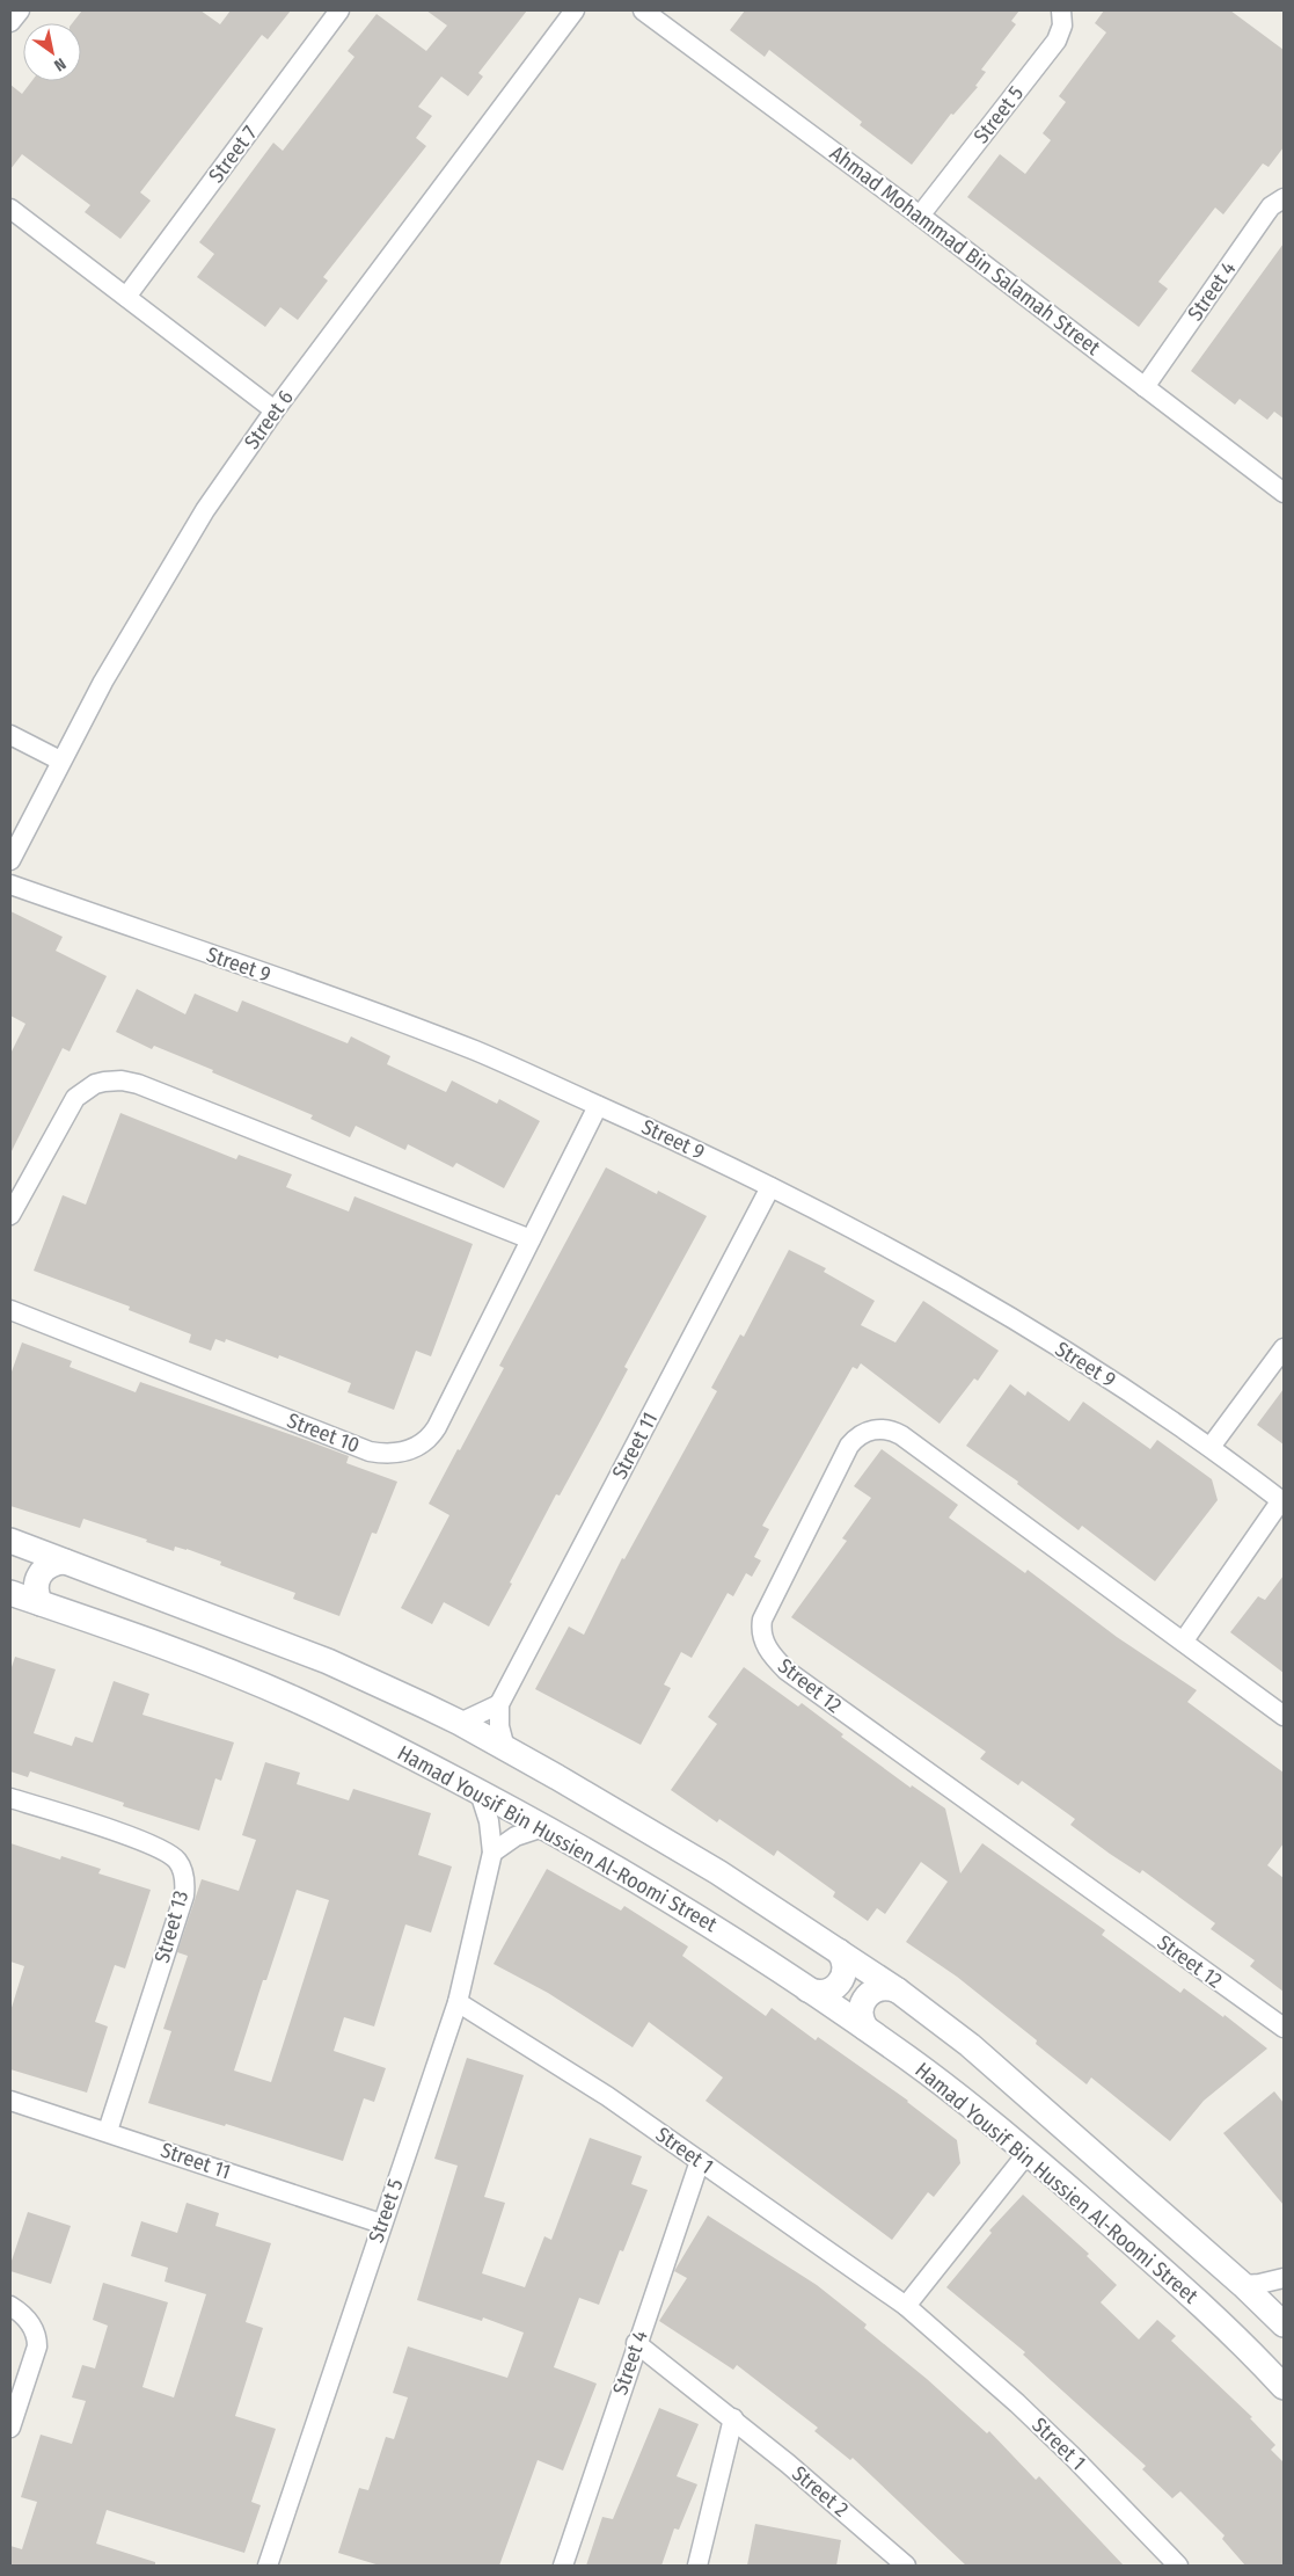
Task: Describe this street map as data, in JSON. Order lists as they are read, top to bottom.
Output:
{
  "streets": {
    "street": [
      "Street 5",
      "Street 7",
      "Ahmad Mohammad Bin Salamah Street",
      "Street 4",
      "Street 6",
      "Street 9",
      "Street 10",
      "Street 11",
      "Street 12",
      "Hamad Yousif Bin Hussien Al-Roomi Street",
      "Street 13",
      "Street 1",
      "Street 2"
    ]
  },
  "crossings": [
    ["Street 5", "Ahmad Mohammad Bin Salamah Street"],
    ["Street 5", "Street 11"],
    ["Street 5", "Hamad Yousif Bin Hussien Al-Roomi Street"],
    ["Street 5", "Street 1"],
    ["Ahmad Mohammad Bin Salamah Street", "Street 4"],
    ["Street 4", "Street 1"],
    ["Street 4", "Street 2"],
    ["Street 9", "Street 10"],
    ["Street 9", "Street 11"],
    ["Street 11", "Street 13"]
  ],
  "north": "bottom right"
}
